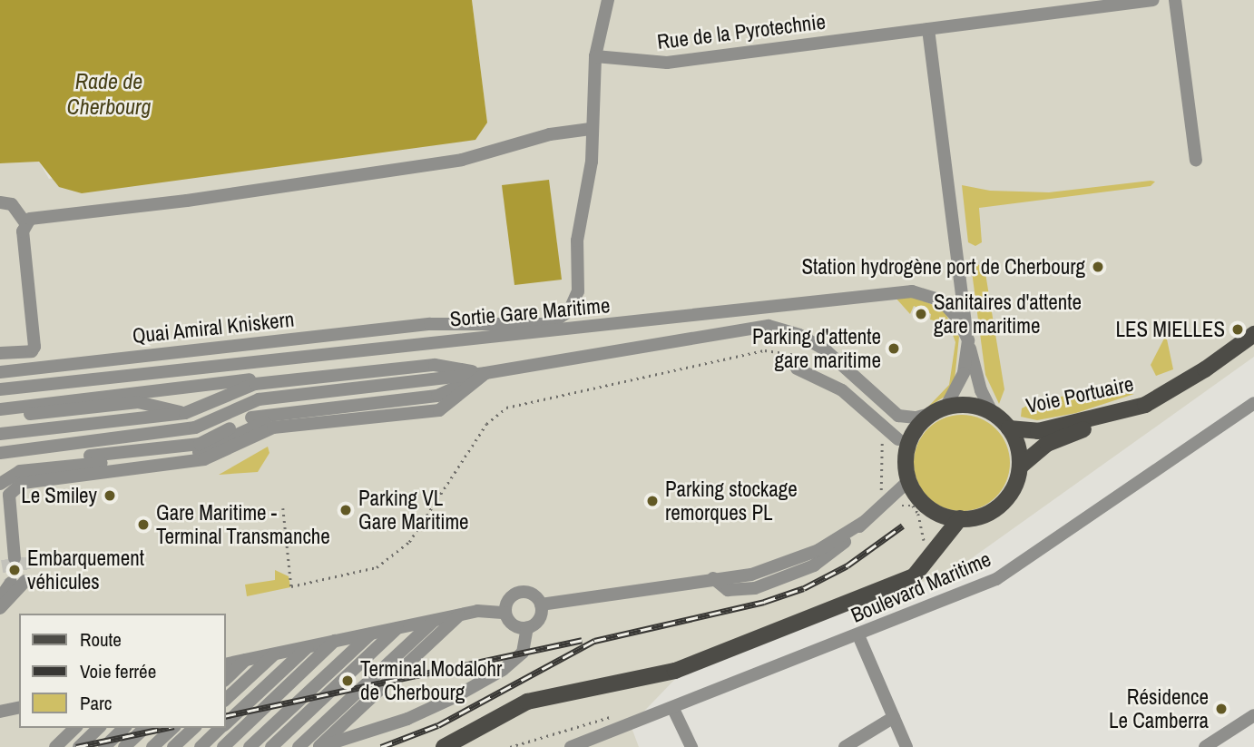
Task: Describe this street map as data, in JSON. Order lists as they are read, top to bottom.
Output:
{
  "streets": {
    "main road": ["Voie Portuaire"],
    "street": [
      "Rue de la Pyrotechnie",
      "Sortie Gare Maritime",
      "Quai Amiral Kniskern",
      "Boulevard Maritime"
    ]
  },
  "crossings": [
    ["Sortie Gare Maritime", "Quai Amiral Kniskern"]
  ],
  "water": ["Rade de Cherbourg"],
  "places": [
    "Station hydrogène port de Cherbourg",
    "Sanitaires d'attente gare maritime",
    "LES MIELLES",
    "Parking d'attente gare maritime",
    "Le Smiley",
    "Parking stockage remorques PL",
    "Parking VL Gare Maritime",
    "Gare Maritime - Terminal Transmanche",
    "Embarquement véhicules",
    "Terminal Modalohr de Cherbourg",
    "Résidence Le Camberra"
  ],
  "legend": ["Route", "Voie ferrée", "Parc"]
}
